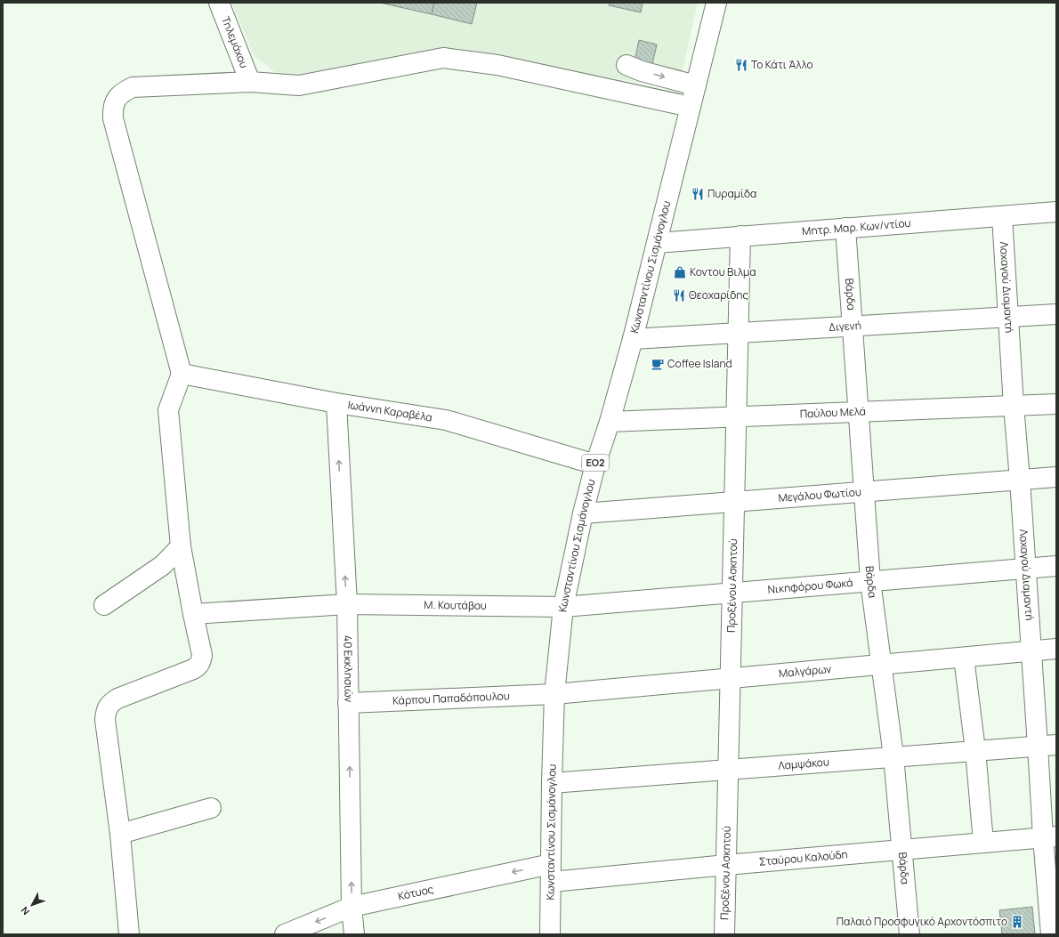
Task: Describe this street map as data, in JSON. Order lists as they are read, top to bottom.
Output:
{
  "streets": {
    "street": [
      "Τηλεμάχου",
      "Μητρ. Μαρ. Κων/ντίου",
      "Κωνσταντίνου Σισμάνογλου",
      "Λοχαγού Διαμαντή",
      "Βάρδα",
      "Διγενή",
      "Ιωάννη Καραβέλα",
      "Παύλου Μελά",
      "ΕΟ2",
      "Μεγάλου Φωτίου",
      "Προξένου Ασκητού",
      "Νικηφόρου Φωκά",
      "Μ. Κουτάβου",
      "40 Εκκλησιών",
      "Μαλγάρων",
      "Κάρπου Παπαδόπουλου",
      "Λαμψάκου",
      "Σταύρου Καλούδη",
      "Κότυος"
    ]
  },
  "crossings": [
    ["Μητρ. Μαρ. Κων/ντίου", "Κωνσταντίνου Σισμάνογλου"],
    ["Μητρ. Μαρ. Κων/ντίου", "Λοχαγού Διαμαντή"],
    ["Μητρ. Μαρ. Κων/ντίου", "Βάρδα"],
    ["Μητρ. Μαρ. Κων/ντίου", "Προξένου Ασκητού"],
    ["Κωνσταντίνου Σισμάνογλου", "Διγενή"],
    ["Κωνσταντίνου Σισμάνογλου", "Ιωάννη Καραβέλα"],
    ["Κωνσταντίνου Σισμάνογλου", "Παύλου Μελά"],
    ["Κωνσταντίνου Σισμάνογλου", "Μεγάλου Φωτίου"],
    ["Κωνσταντίνου Σισμάνογλου", "Νικηφόρου Φωκά"],
    ["Κωνσταντίνου Σισμάνογλου", "Μ. Κουτάβου"],
    ["Κωνσταντίνου Σισμάνογλου", "Μαλγάρων"],
    ["Κωνσταντίνου Σισμάνογλου", "Κάρπου Παπαδόπουλου"],
    ["Κωνσταντίνου Σισμάνογλου", "Λαμψάκου"],
    ["Κωνσταντίνου Σισμάνογλου", "Σταύρου Καλούδη"],
    ["Κωνσταντίνου Σισμάνογλου", "Κότυος"],
    ["Λοχαγού Διαμαντή", "Διγενή"],
    ["Λοχαγού Διαμαντή", "Παύλου Μελά"],
    ["Λοχαγού Διαμαντή", "Μεγάλου Φωτίου"],
    ["Λοχαγού Διαμαντή", "Νικηφόρου Φωκά"],
    ["Λοχαγού Διαμαντή", "Μαλγάρων"],
    ["Λοχαγού Διαμαντή", "Λαμψάκου"],
    ["Λοχαγού Διαμαντή", "Σταύρου Καλούδη"],
    ["Βάρδα", "Διγενή"],
    ["Βάρδα", "Παύλου Μελά"],
    ["Βάρδα", "Μεγάλου Φωτίου"],
    ["Βάρδα", "Νικηφόρου Φωκά"],
    ["Βάρδα", "Μαλγάρων"],
    ["Βάρδα", "Λαμψάκου"],
    ["Βάρδα", "Σταύρου Καλούδη"],
    ["Διγενή", "Προξένου Ασκητού"],
    ["Ιωάννη Καραβέλα", "40 Εκκλησιών"],
    ["Παύλου Μελά", "Προξένου Ασκητού"],
    ["Μεγάλου Φωτίου", "Προξένου Ασκητού"],
    ["Προξένου Ασκητού", "Νικηφόρου Φωκά"],
    ["Προξένου Ασκητού", "Μαλγάρων"],
    ["Προξένου Ασκητού", "Λαμψάκου"],
    ["Προξένου Ασκητού", "Σταύρου Καλούδη"],
    ["Νικηφόρου Φωκά", "Μ. Κουτάβου"],
    ["Μ. Κουτάβου", "40 Εκκλησιών"],
    ["40 Εκκλησιών", "Κάρπου Παπαδόπουλου"],
    ["40 Εκκλησιών", "Κότυος"],
    ["Μαλγάρων", "Κάρπου Παπαδόπουλου"],
    ["Σταύρου Καλούδη", "Κότυος"]
  ],
  "one_way": ["Κότυος"],
  "places": {
    "restaurant": ["Το Κάτι Άλλο", "Πυραμίδα", "Θεοχαρίδης"],
    "shop": ["Κοντου Βιλμα"],
    "cafe": ["Coffee Island"],
    "building": ["Παλαιό Προσφυγικό Αρχοντόσπιτο"]
  },
  "north": "bottom left"
}
